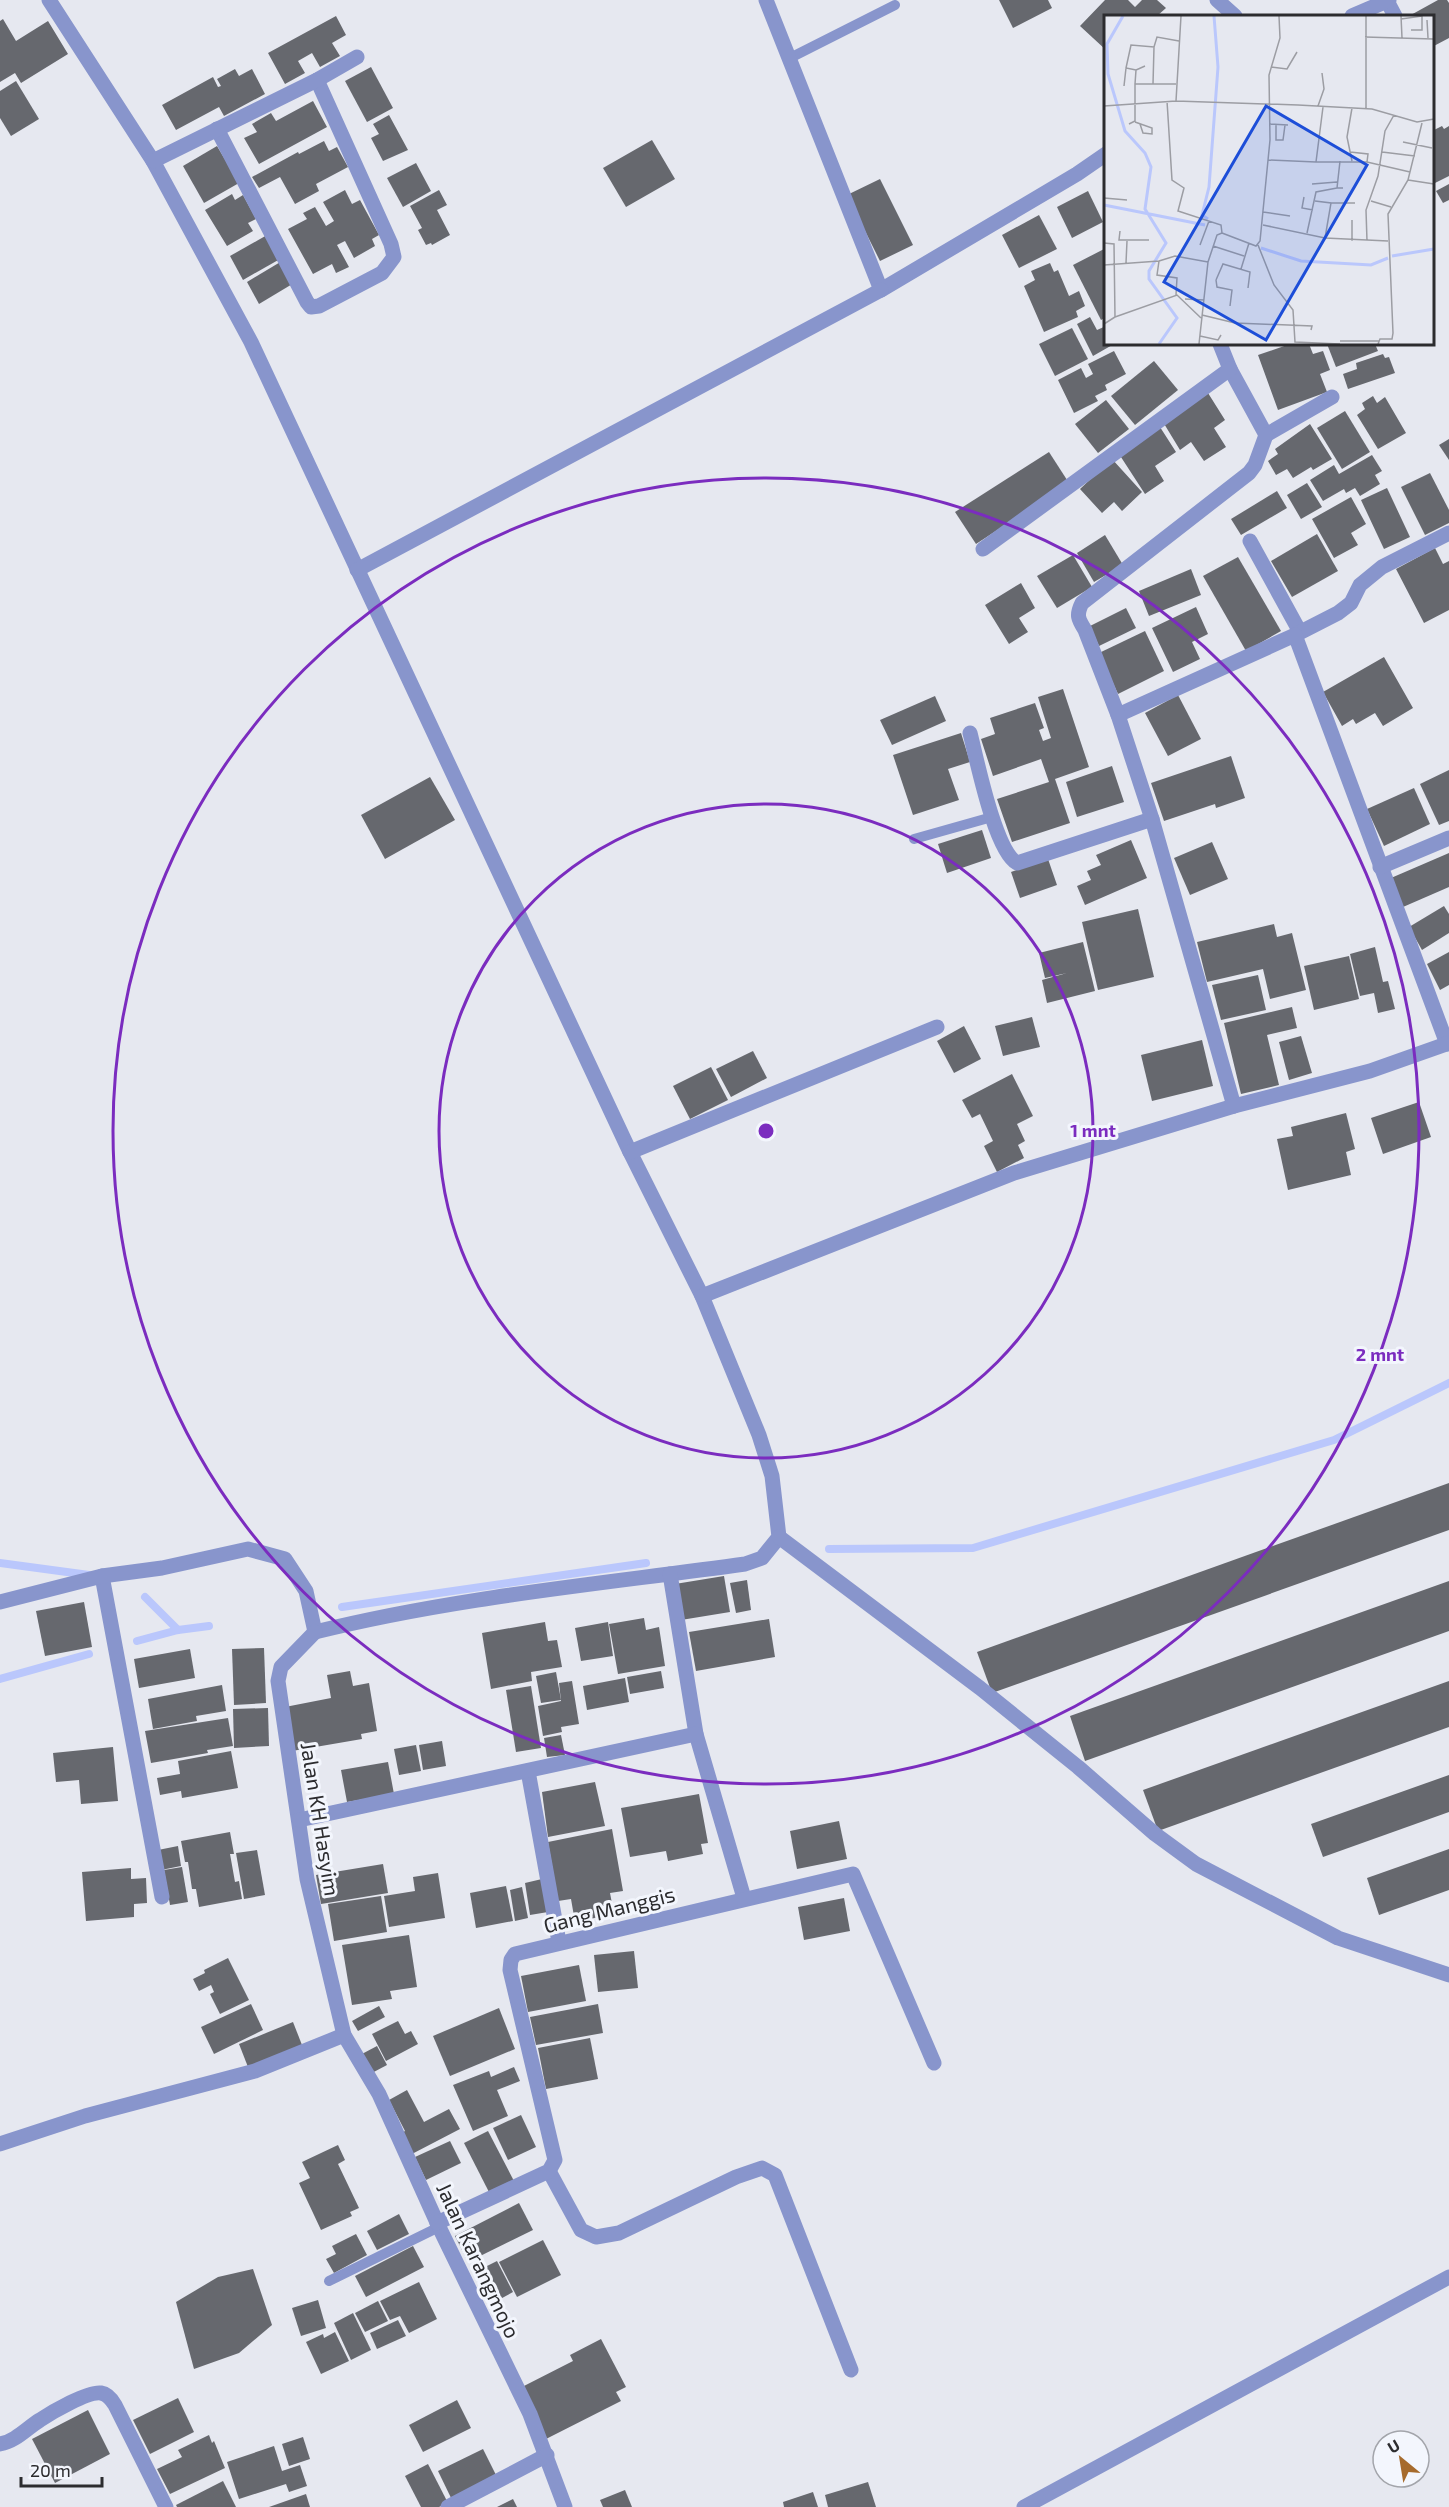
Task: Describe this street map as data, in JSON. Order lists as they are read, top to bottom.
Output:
{
  "streets": {
    "street": ["Jalan KH Hasyim", "Gang Manggis", "Jalan Karangmojo"]
  },
  "crossings": [
    ["Jalan KH Hasyim", "Jalan Karangmojo"]
  ],
  "scale_bar": "20 m",
  "north": "top left",
  "rings": ["1 mnt", "2 mnt"]
}
